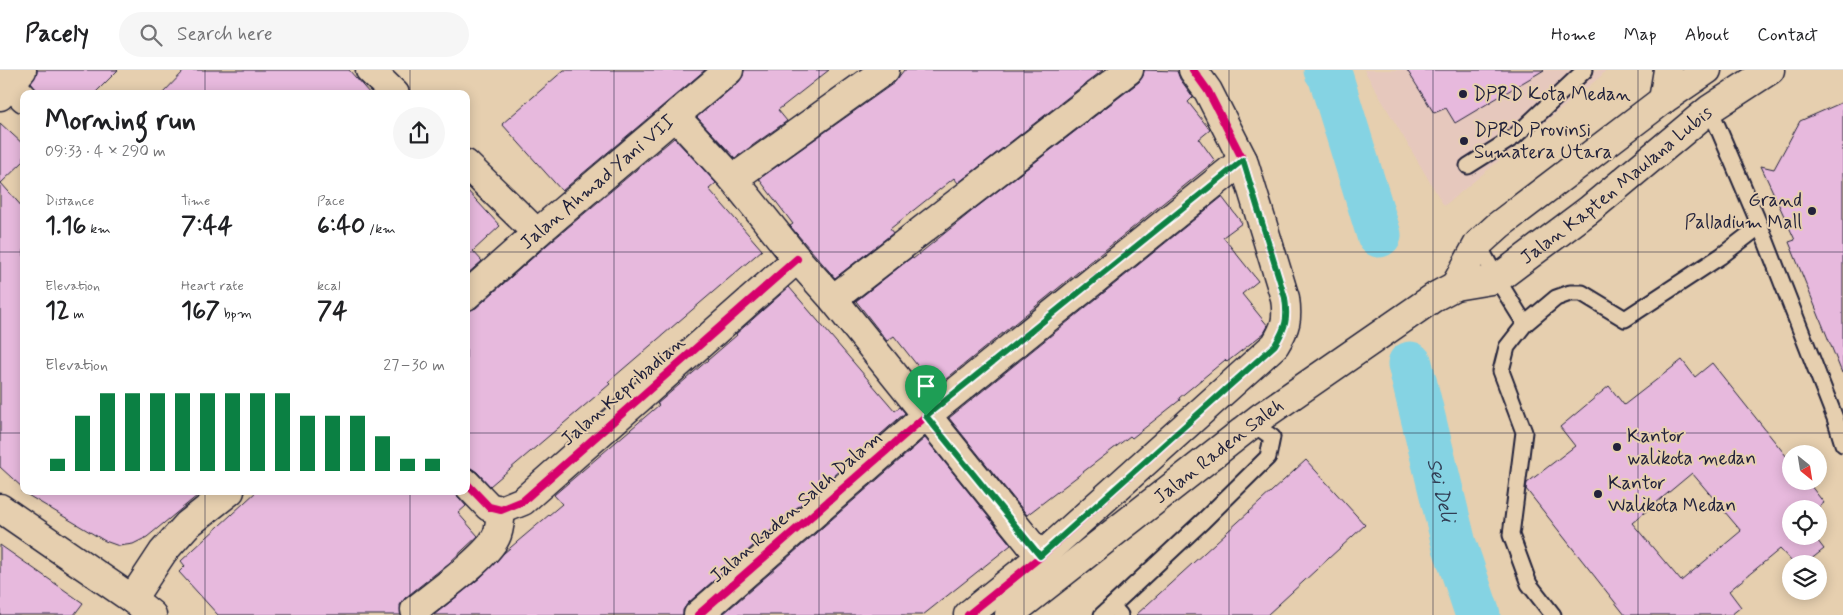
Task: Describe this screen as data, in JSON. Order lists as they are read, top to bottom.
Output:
{
  "streets": {
    "street": [
      "Jalan Ahmad Yani VII",
      "Jalan Kapten Maulana Lubis",
      "Jalan Kepribadian",
      "Jalan Raden Saleh",
      "Jalan Raden Saleh Dalam"
    ]
  },
  "crossings": [
    ["Jalan Kapten Maulana Lubis", "Jalan Raden Saleh"]
  ],
  "water": ["Sei Deli"],
  "places": [
    "DPRD Kota Medan",
    "DPRD Provinsi Sumatera Utara",
    "Grand Palladium Mall",
    "Kantor walikota medan",
    "Kantor Walikota Medan"
  ],
  "north": "bottom right",
  "page": {
    "header": "Pacely",
    "search": "Search here",
    "nav": [
      "Home",
      "Map",
      "About",
      "Contact"
    ],
    "heading": ["Morning run", "09:33 · 4 × 290 m"],
    "stats": [
      ["Distance", "1.16 km"],
      ["Time", "7:44"],
      ["Pace", "6:40 /km"],
      ["Elevation", "12 m"],
      ["Heart rate", "167 bpm"],
      ["kcal", "74"]
    ],
    "chart": ["Elevation", "27–30 m"]
  }
}
